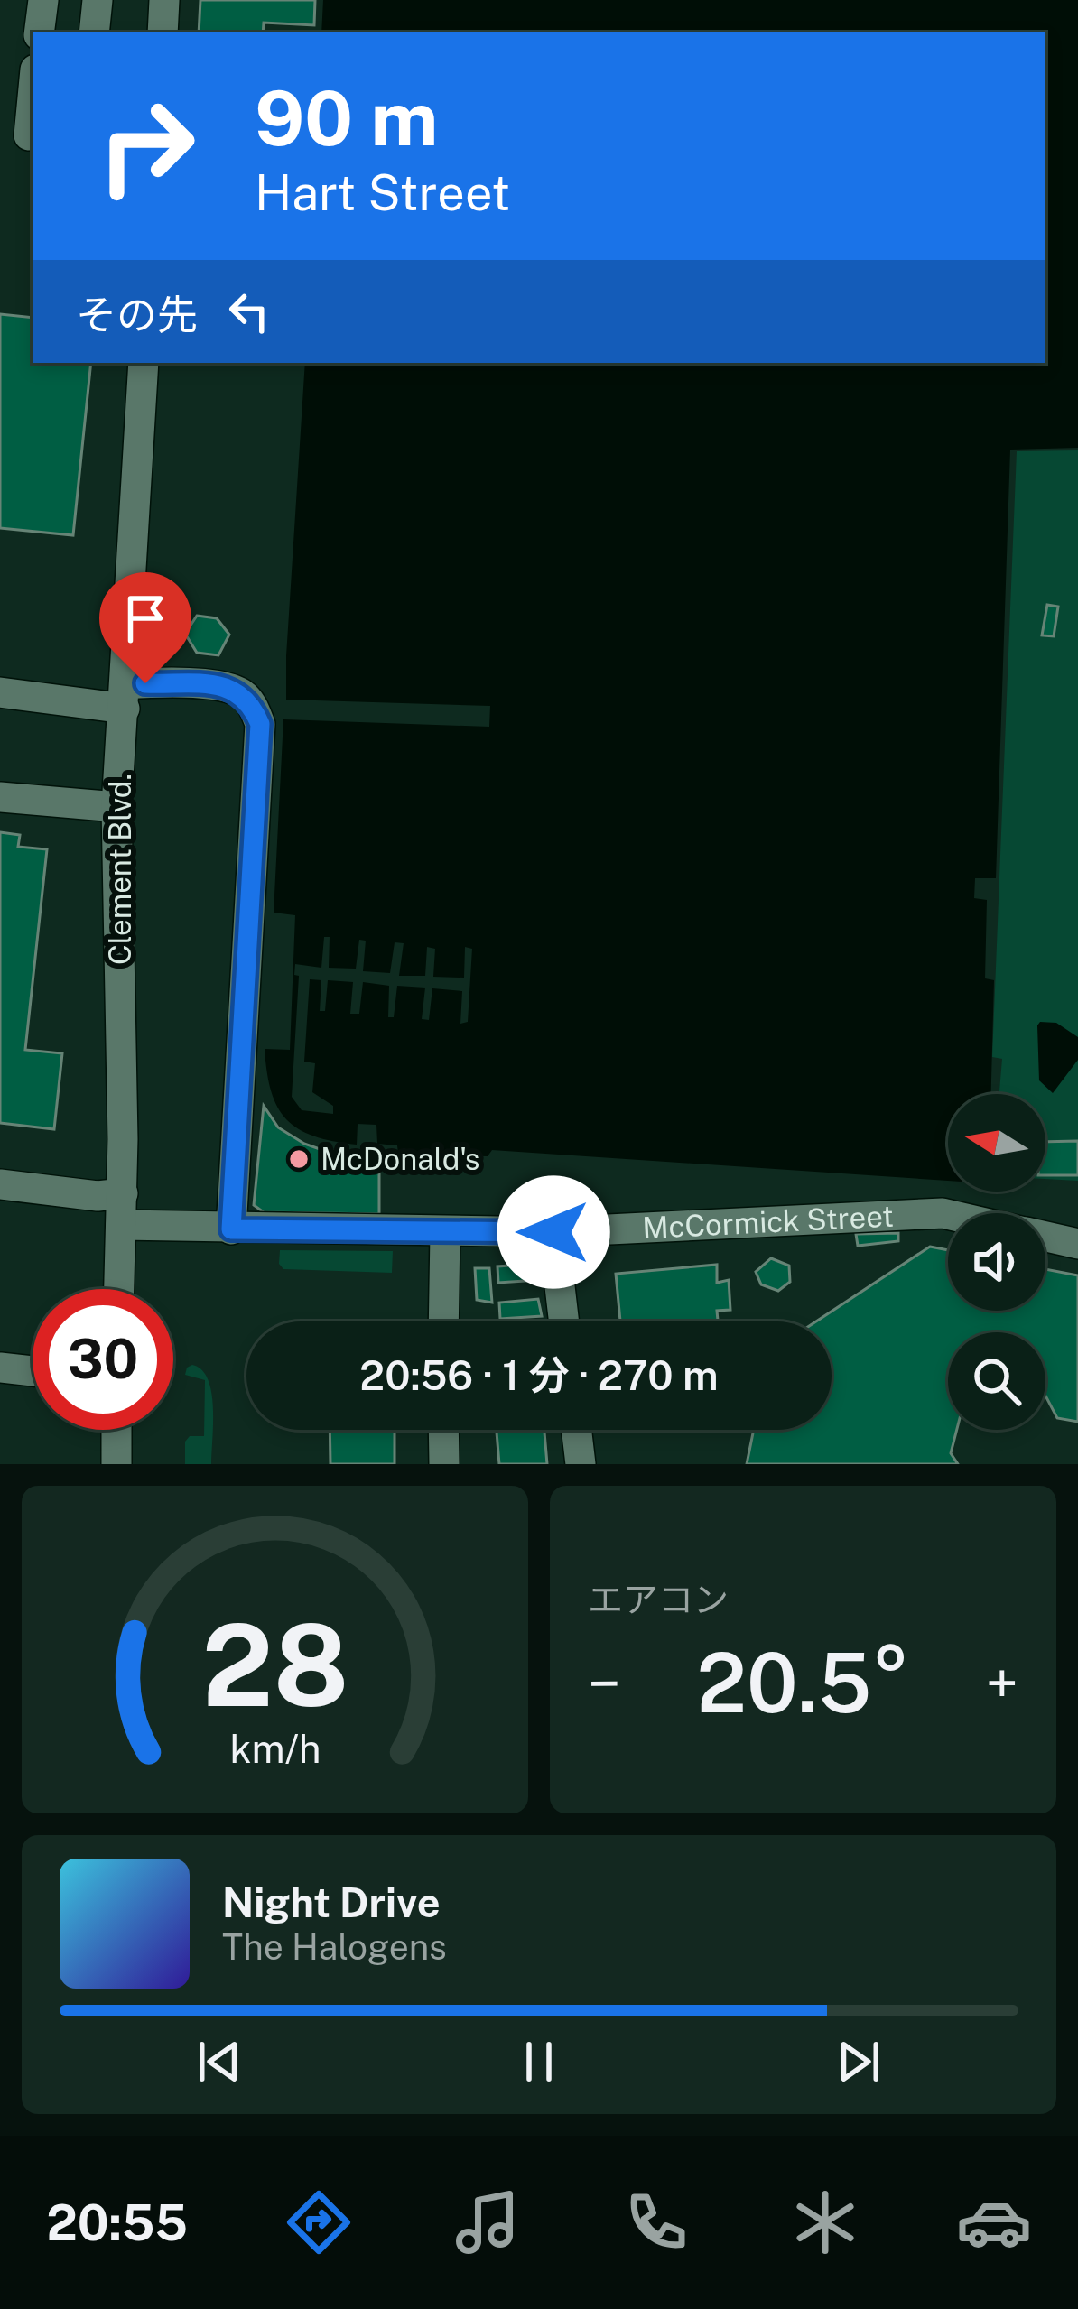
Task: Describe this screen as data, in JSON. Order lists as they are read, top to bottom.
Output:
{
  "streets": {
    "street": ["Clement Blvd.", "McCormick Street"]
  },
  "crossings": [
    ["Clement Blvd.", "McCormick Street"]
  ],
  "places": ["McDonald's"],
  "north": "left",
  "page": {
    "turn": ["90 m", "Hart Street"],
    "then": "その先",
    "limit": "30",
    "trip": "20:56 · 1 分 · 270 m",
    "tile": "エアコン",
    "heat": ["−", "20.5°", "+"],
    "song": ["Night Drive", "The Halogens"],
    "tabs": "20:55",
    "gauge": ["28", "km/h"]
  }
}
